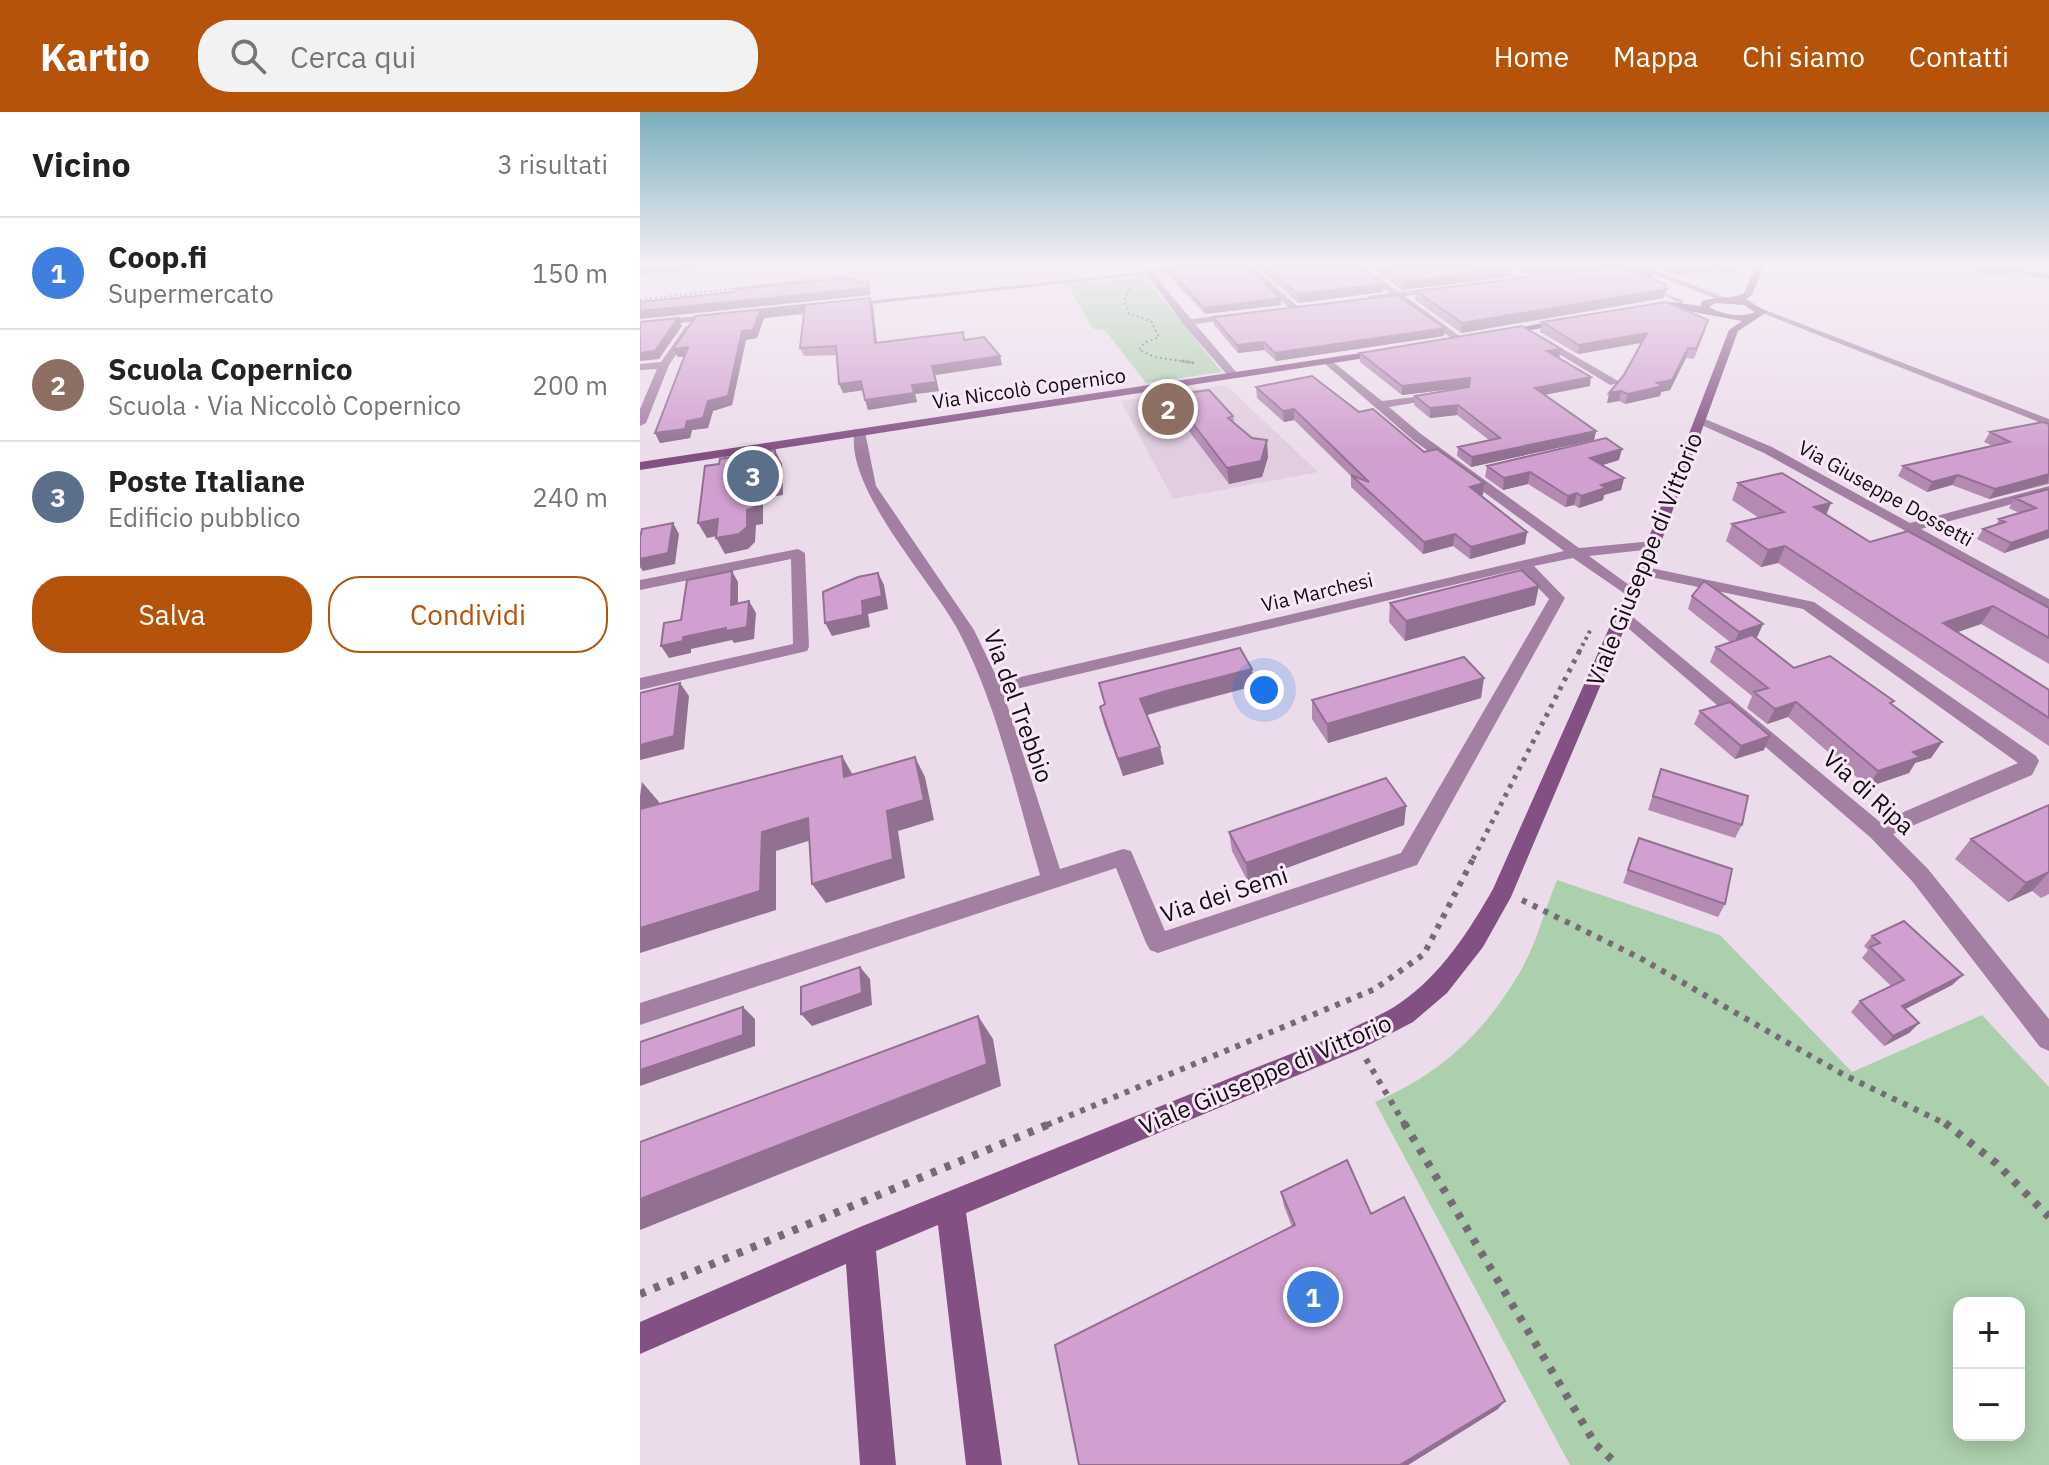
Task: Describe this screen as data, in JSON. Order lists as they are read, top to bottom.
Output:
{
  "streets": {
    "main road": ["Via Niccolò Copernico", "Viale Giuseppe di Vittorio"],
    "street": [
      "Via Giuseppe Dossetti",
      "Via Marchesi",
      "Via del Trebbio",
      "Via di Ripa",
      "Via dei Semi"
    ]
  },
  "crossings": [
    ["Via Niccolò Copernico", "Via del Trebbio"],
    ["Via Giuseppe Dossetti", "Viale Giuseppe di Vittorio"],
    ["Viale Giuseppe di Vittorio", "Via Marchesi"],
    ["Viale Giuseppe di Vittorio", "Via di Ripa"],
    ["Via Marchesi", "Via del Trebbio"],
    ["Via Marchesi", "Via dei Semi"],
    ["Via del Trebbio", "Via dei Semi"]
  ],
  "page": {
    "header": "Kartio",
    "search": "Cerca qui",
    "nav": [
      "Home",
      "Mappa",
      "Chi siamo",
      "Contatti"
    ],
    "heading": ["Vicino", "3 risultati"],
    "list": [
      {
        "mark": "1",
        "name": "Coop.fi",
        "note": "Supermercato",
        "value": "150 m"
      },
      {
        "mark": "2",
        "name": "Scuola Copernico",
        "note": "Scuola · Via Niccolò Copernico",
        "value": "200 m"
      },
      {
        "mark": "3",
        "name": "Poste Italiane",
        "note": "Edificio pubblico",
        "value": "240 m"
      }
    ],
    "pins": ["2", "3", "1"],
    "buttons": ["Salva", "Condividi"],
    "map_buttons": ["+", "−"]
  }
}
